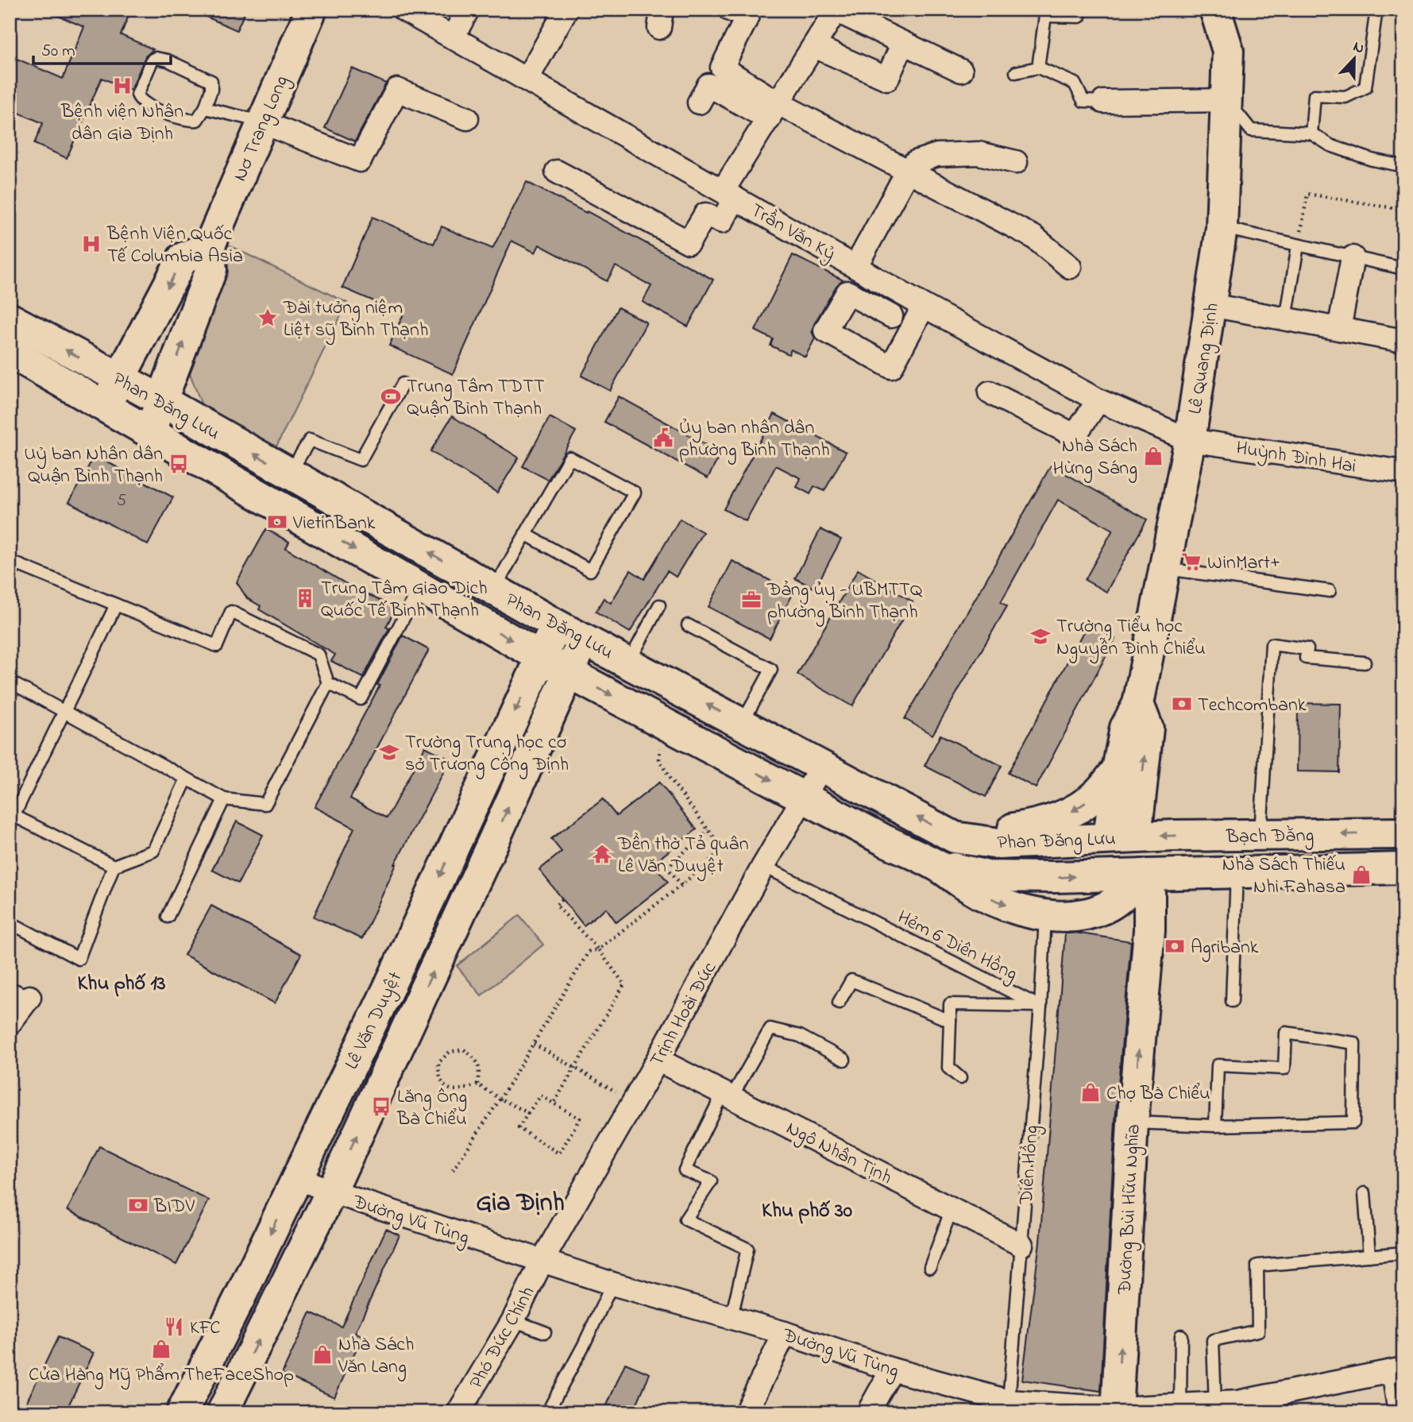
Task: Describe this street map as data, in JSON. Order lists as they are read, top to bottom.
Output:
{
  "streets": {
    "main road": [
      "Nơ Trang Long",
      "Lê Quang Định",
      "Phan Đăng Lưu",
      "Bạch Đằng",
      "Lê Văn Duyệt",
      "Đường Bùi Hữu Nghĩa"
    ],
    "street": [
      "Trần Văn Kỷ",
      "Huỳnh Đình Hai",
      "Trịnh Hoài Đức",
      "Ngô Nhân Tịnh",
      "Đường Vũ Tùng",
      "Phó Đức Chính"
    ],
    "lane": ["Hẻm 6 Diên Hồng", "Diên Hồng"]
  },
  "crossings": [
    ["Nơ Trang Long", "Phan Đăng Lưu"],
    ["Trần Văn Kỷ", "Lê Quang Định"],
    ["Trần Văn Kỷ", "Huỳnh Đình Hai"],
    ["Lê Quang Định", "Phan Đăng Lưu"],
    ["Lê Quang Định", "Huỳnh Đình Hai"],
    ["Lê Quang Định", "Bạch Đằng"],
    ["Lê Quang Định", "Đường Bùi Hữu Nghĩa"],
    ["Phan Đăng Lưu", "Bạch Đằng"],
    ["Phan Đăng Lưu", "Trịnh Hoài Đức"],
    ["Phan Đăng Lưu", "Lê Văn Duyệt"],
    ["Phan Đăng Lưu", "Diên Hồng"],
    ["Phan Đăng Lưu", "Đường Bùi Hữu Nghĩa"],
    ["Bạch Đằng", "Đường Bùi Hữu Nghĩa"],
    ["Hẻm 6 Diên Hồng", "Trịnh Hoài Đức"],
    ["Hẻm 6 Diên Hồng", "Diên Hồng"],
    ["Trịnh Hoài Đức", "Ngô Nhân Tịnh"],
    ["Trịnh Hoài Đức", "Đường Vũ Tùng"],
    ["Trịnh Hoài Đức", "Phó Đức Chính"],
    ["Lê Văn Duyệt", "Đường Vũ Tùng"],
    ["Ngô Nhân Tịnh", "Diên Hồng"],
    ["Diên Hồng", "Đường Vũ Tùng"],
    ["Đường Bùi Hữu Nghĩa", "Đường Vũ Tùng"],
    ["Đường Vũ Tùng", "Phó Đức Chính"]
  ],
  "one_way": ["Đường Bùi Hữu Nghĩa"],
  "districts": ["Khu phố 13", "Gia Định", "Khu phố 30"],
  "places": {
    "hospital": ["Bệnh viện Nhân dân Gia Định", "Bệnh Viện Quốc Tế Columbia Asia"],
    "place": ["Đài tưởng niệm Liệt sỹ Bình Thạnh"],
    "sports": ["Trung Tâm TDTT Quận Bình Thạnh"],
    "public building": ["Ủy ban nhân dân phường Bình Thạnh"],
    "shop": [
      "Nhà Sách Hừng Sáng",
      "Nhà Sách Thiếu Nhi Fahasa",
      "Chợ Bà Chiểu",
      "Cửa Hàng Mỹ Phẩm TheFaceShop",
      "Nhà Sách Văn Lang"
    ],
    "bus stop": ["Uỷ ban Nhân dân Quận Bình Thạnh", "Lăng Ông Bà Chiểu"],
    "bank": [
      "VietinBank",
      "Techcombank",
      "Agribank",
      "BIDV"
    ],
    "supermarket": ["WinMart+"],
    "building": ["Trung Tâm Giao Dịch Quốc Tế Binh Thạnh"],
    "office": ["Đảng ủy - UBMTTQ phường Bình Thạnh"],
    "school or university": ["Trường Tiểu học Nguyễn Đình Chiểu", "Trường Trung học cơ sở Trương Công Định"],
    "temple": ["Đền thờ Tả quân Lê Văn Duyệt"],
    "restaurant": ["KFC"]
  },
  "house_numbers": ["5"],
  "scale_bar": "50 m",
  "north": "top"
}
